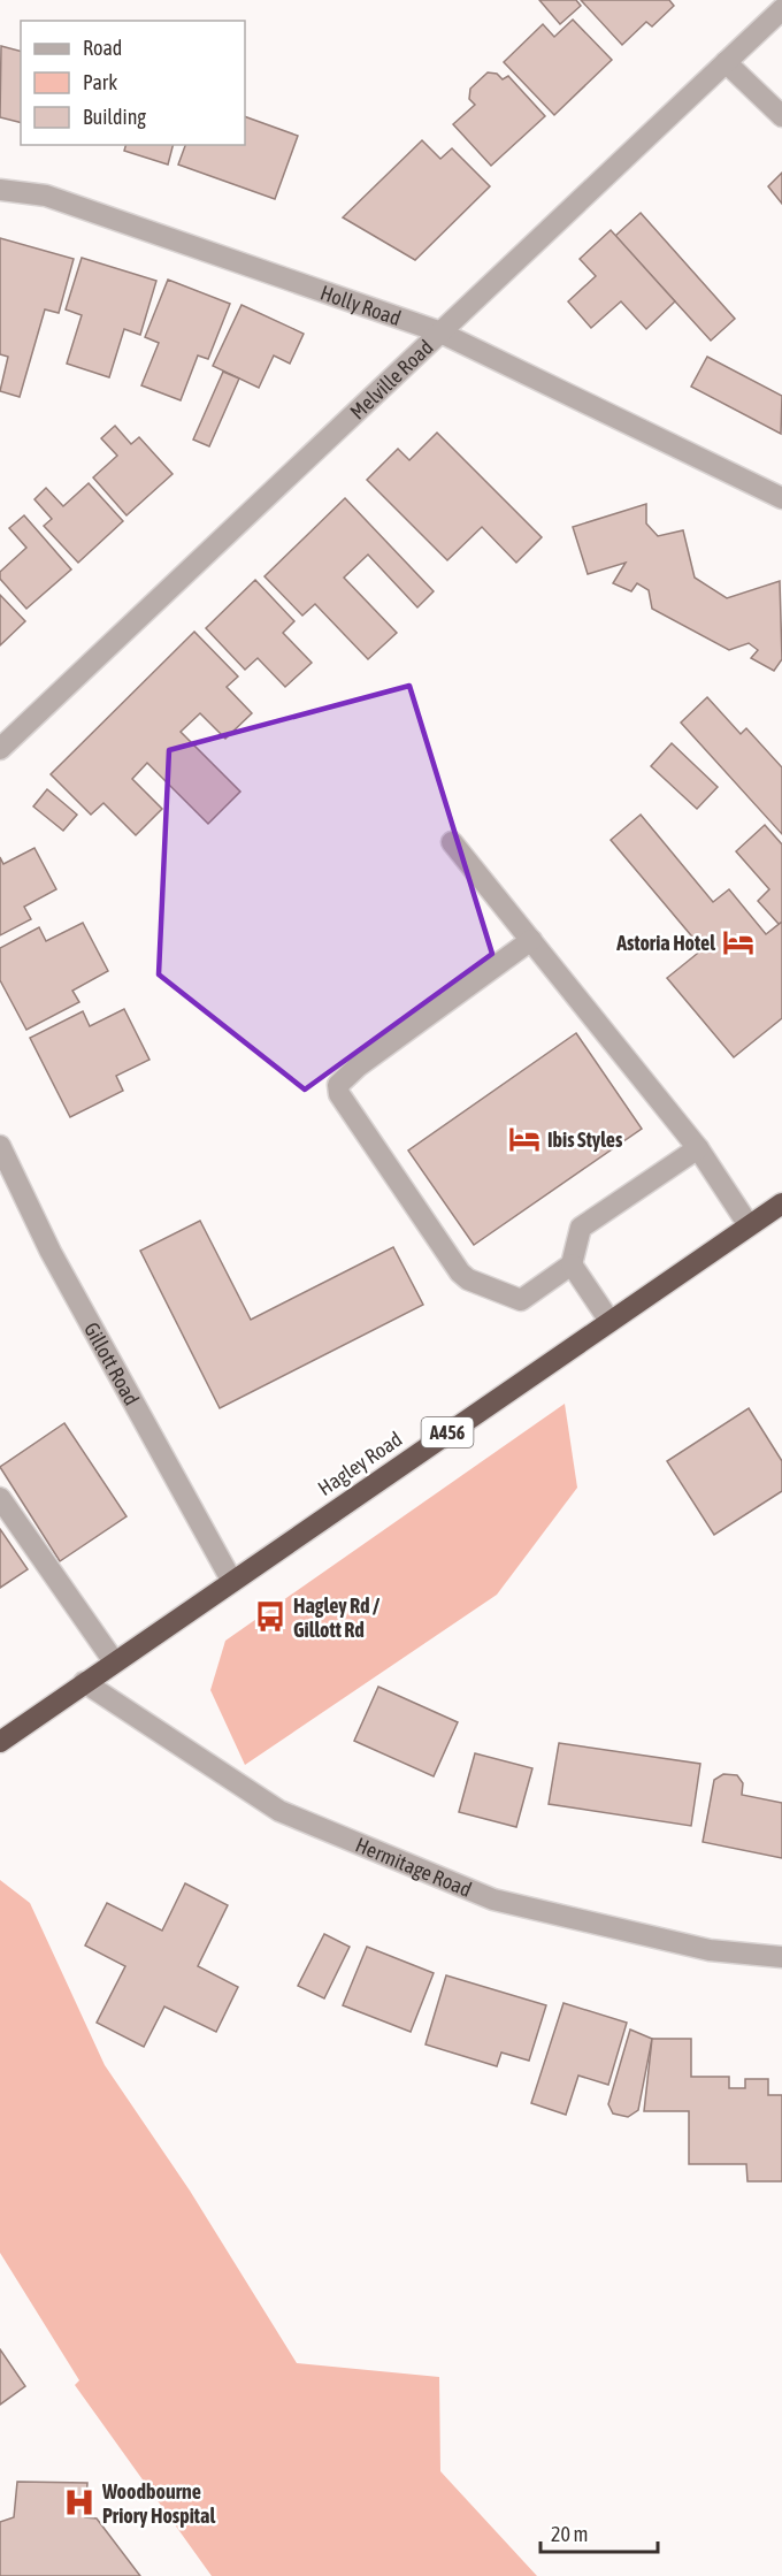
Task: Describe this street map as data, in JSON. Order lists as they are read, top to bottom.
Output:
{
  "streets": {
    "highway": ["A456", "Hagley Road"],
    "street": [
      "Holly Road",
      "Melville Road",
      "Gillott Road",
      "Hermitage Road"
    ]
  },
  "crossings": [
    ["Holly Road", "Melville Road"],
    ["Gillott Road", "Hagley Road"],
    ["Hagley Road", "Hermitage Road"]
  ],
  "places": {
    "hotel": ["Astoria Hotel", "Ibis Styles"],
    "bus stop": ["Hagley Rd / Gillott Rd"],
    "hospital": ["Woodbourne Priory Hospital"]
  },
  "legend": ["Road", "Park", "Building"],
  "scale_bar": "20 m"
}
